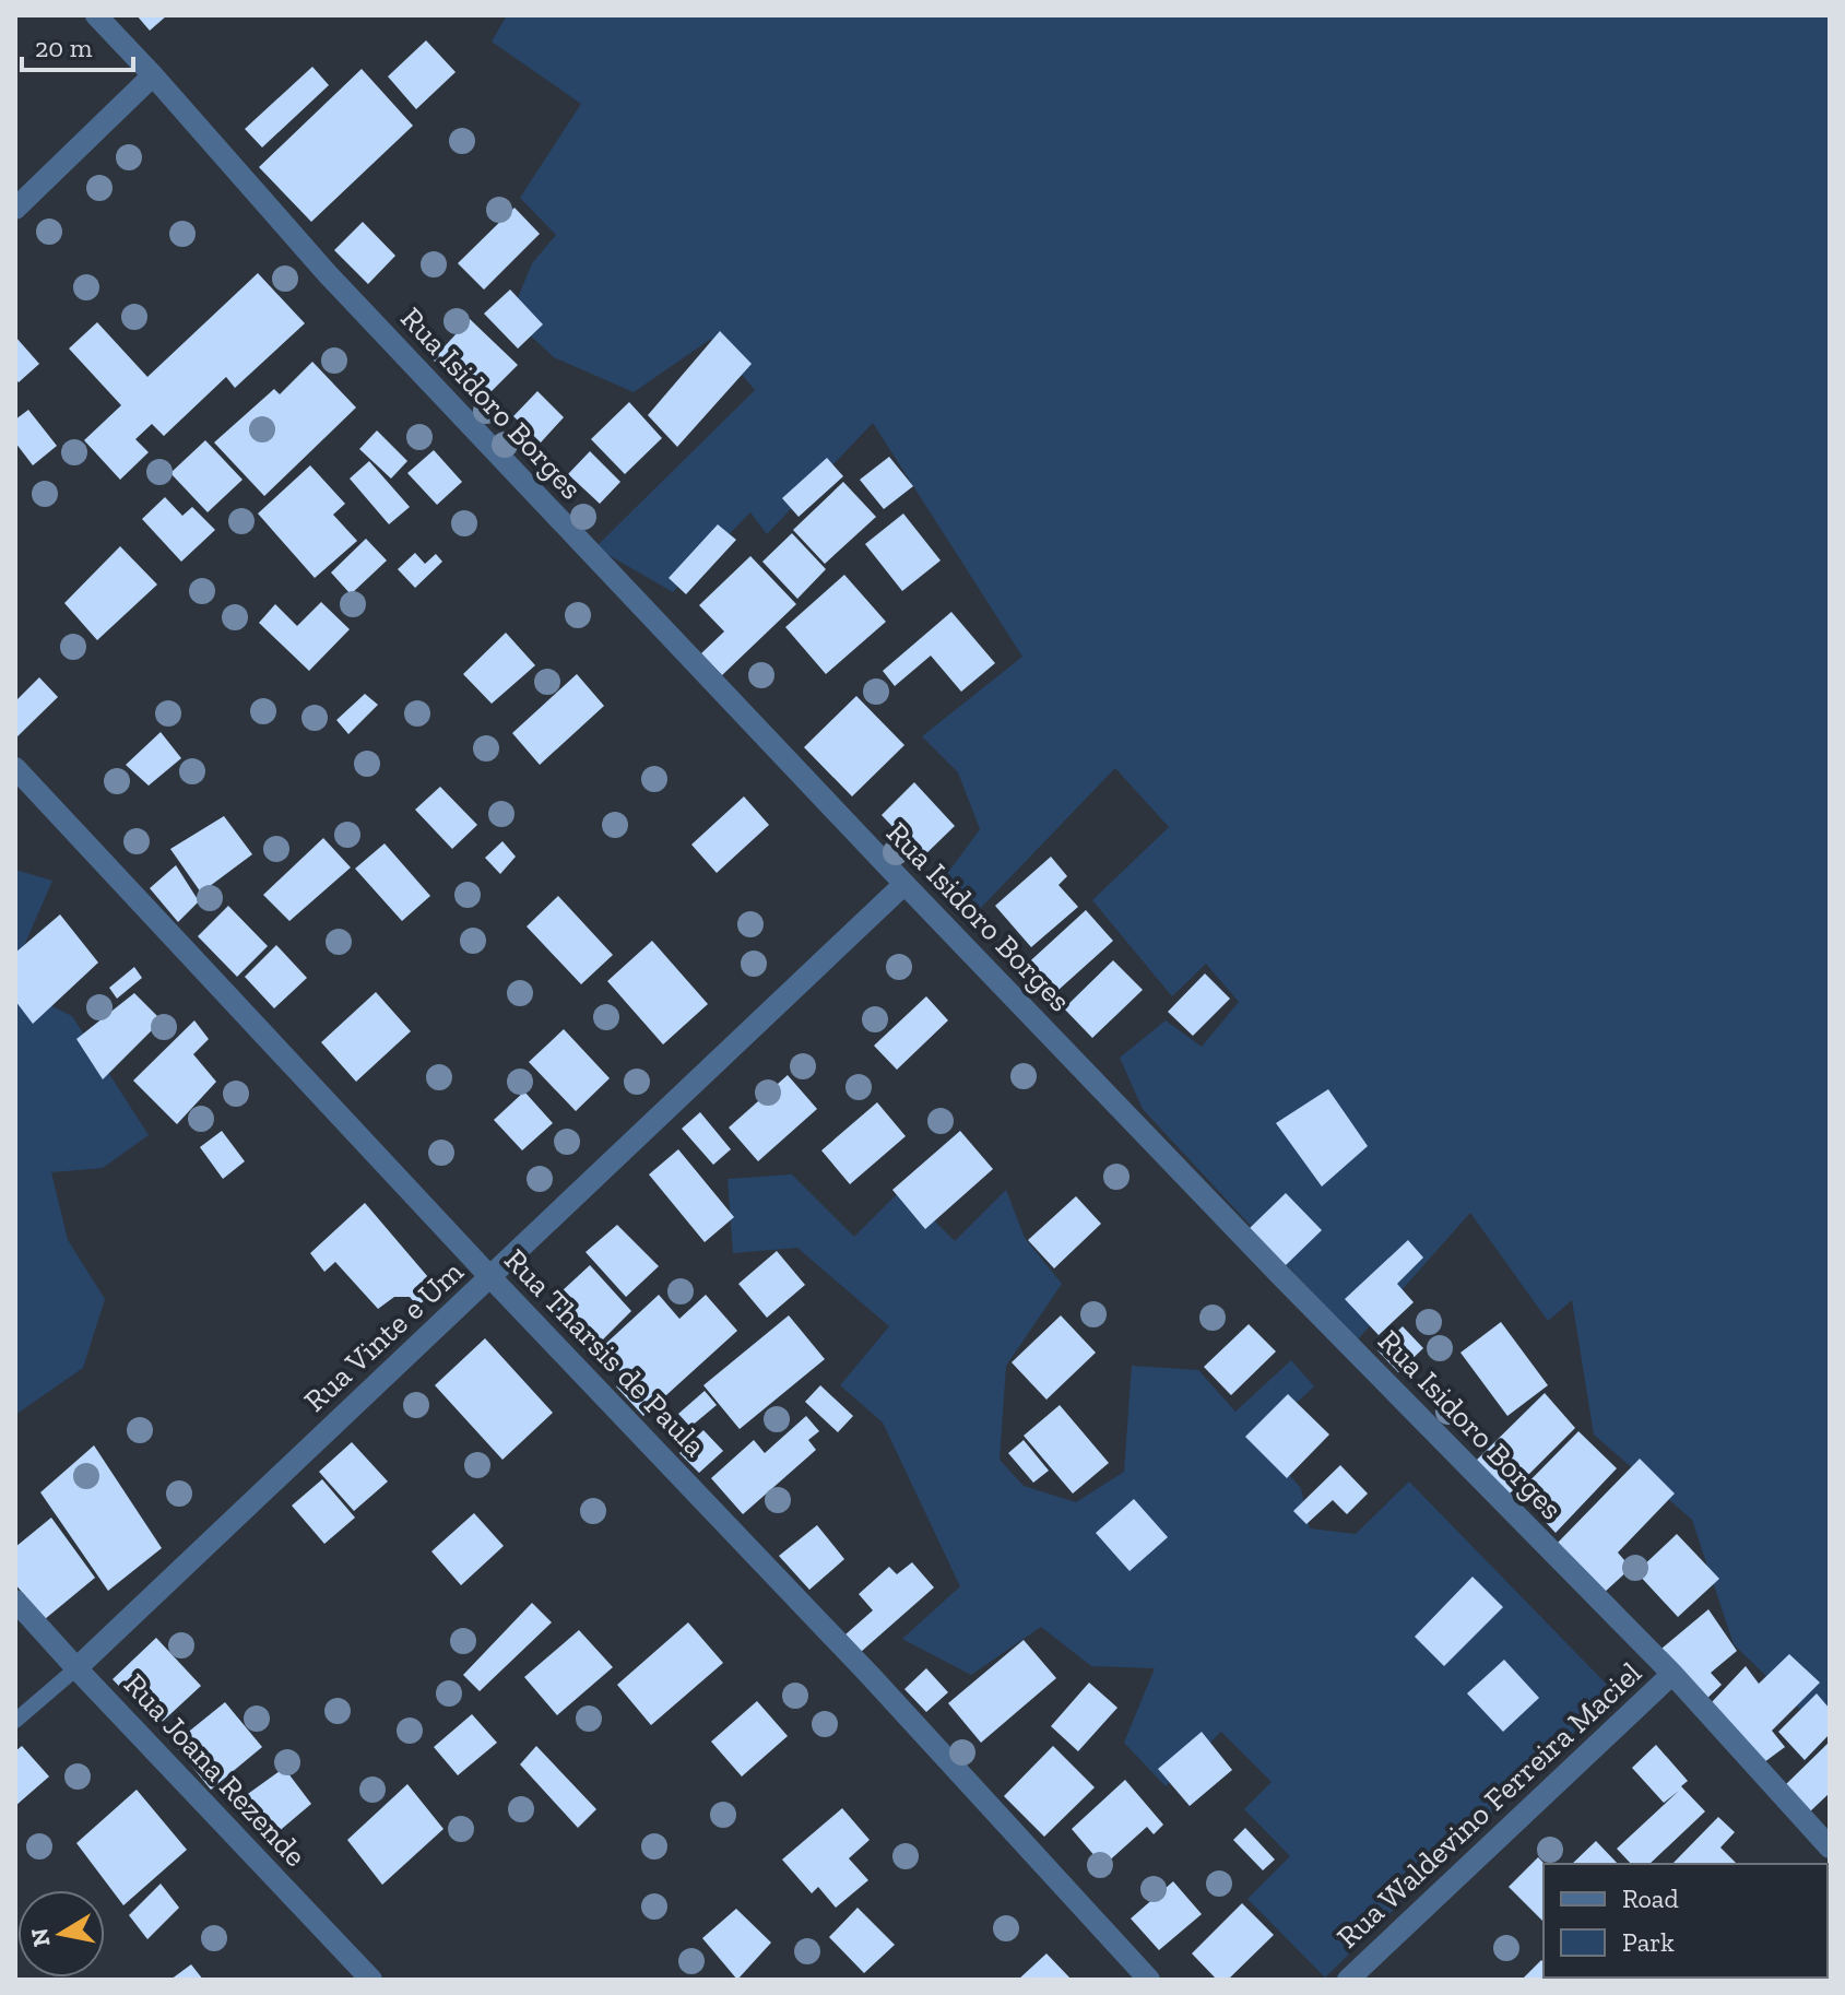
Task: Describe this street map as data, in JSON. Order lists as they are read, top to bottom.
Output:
{
  "streets": {
    "street": [
      "Rua Isidoro Borges",
      "Rua Vinte e Um",
      "Rua Tharsis de Paula",
      "Rua Joana Rezende",
      "Rua Waldevino Ferreira Maciel"
    ]
  },
  "crossings": [
    ["Rua Isidoro Borges", "Rua Vinte e Um"],
    ["Rua Isidoro Borges", "Rua Waldevino Ferreira Maciel"],
    ["Rua Vinte e Um", "Rua Tharsis de Paula"],
    ["Rua Vinte e Um", "Rua Joana Rezende"]
  ],
  "legend": ["Road", "Park"],
  "scale_bar": "20 m",
  "north": "left"
}
